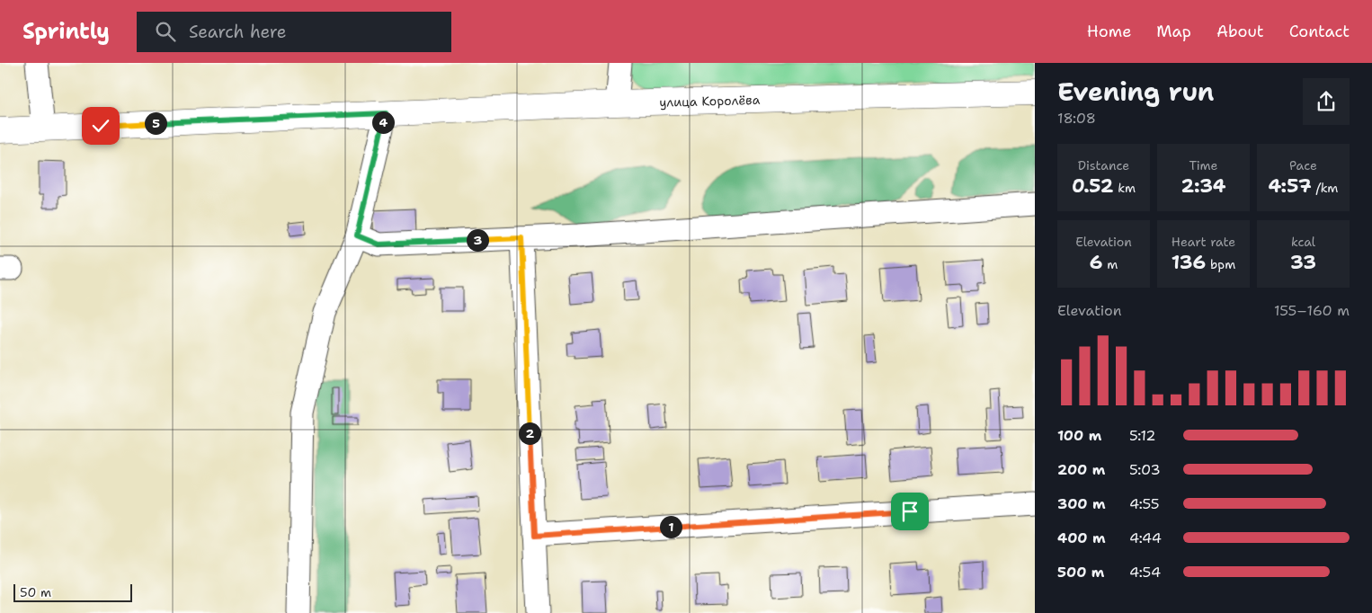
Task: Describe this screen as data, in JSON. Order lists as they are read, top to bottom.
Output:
{
  "streets": {
    "main road": ["улица Королёва"]
  },
  "scale_bar": "50 m",
  "page": {
    "header": "Sprintly",
    "search": "Search here",
    "nav": [
      "Home",
      "Map",
      "About",
      "Contact"
    ],
    "heading": ["Evening run", "18:08"],
    "pins": [
      "4",
      "5",
      "3",
      "2",
      "1"
    ],
    "stats": [
      ["Distance", "0.52 km"],
      ["Time", "2:34"],
      ["Pace", "4:57 /km"],
      ["Elevation", "6 m"],
      ["Heart rate", "136 bpm"],
      ["kcal", "33"]
    ],
    "chart": ["Elevation", "155–160 m"],
    "list": [
      {
        "name": "100 m",
        "note": "5:12"
      },
      {
        "name": "200 m",
        "note": "5:03"
      },
      {
        "name": "300 m",
        "note": "4:55"
      },
      {
        "name": "400 m",
        "note": "4:44"
      },
      {
        "name": "500 m",
        "note": "4:54"
      }
    ],
    "scale": "50 m"
  }
}
